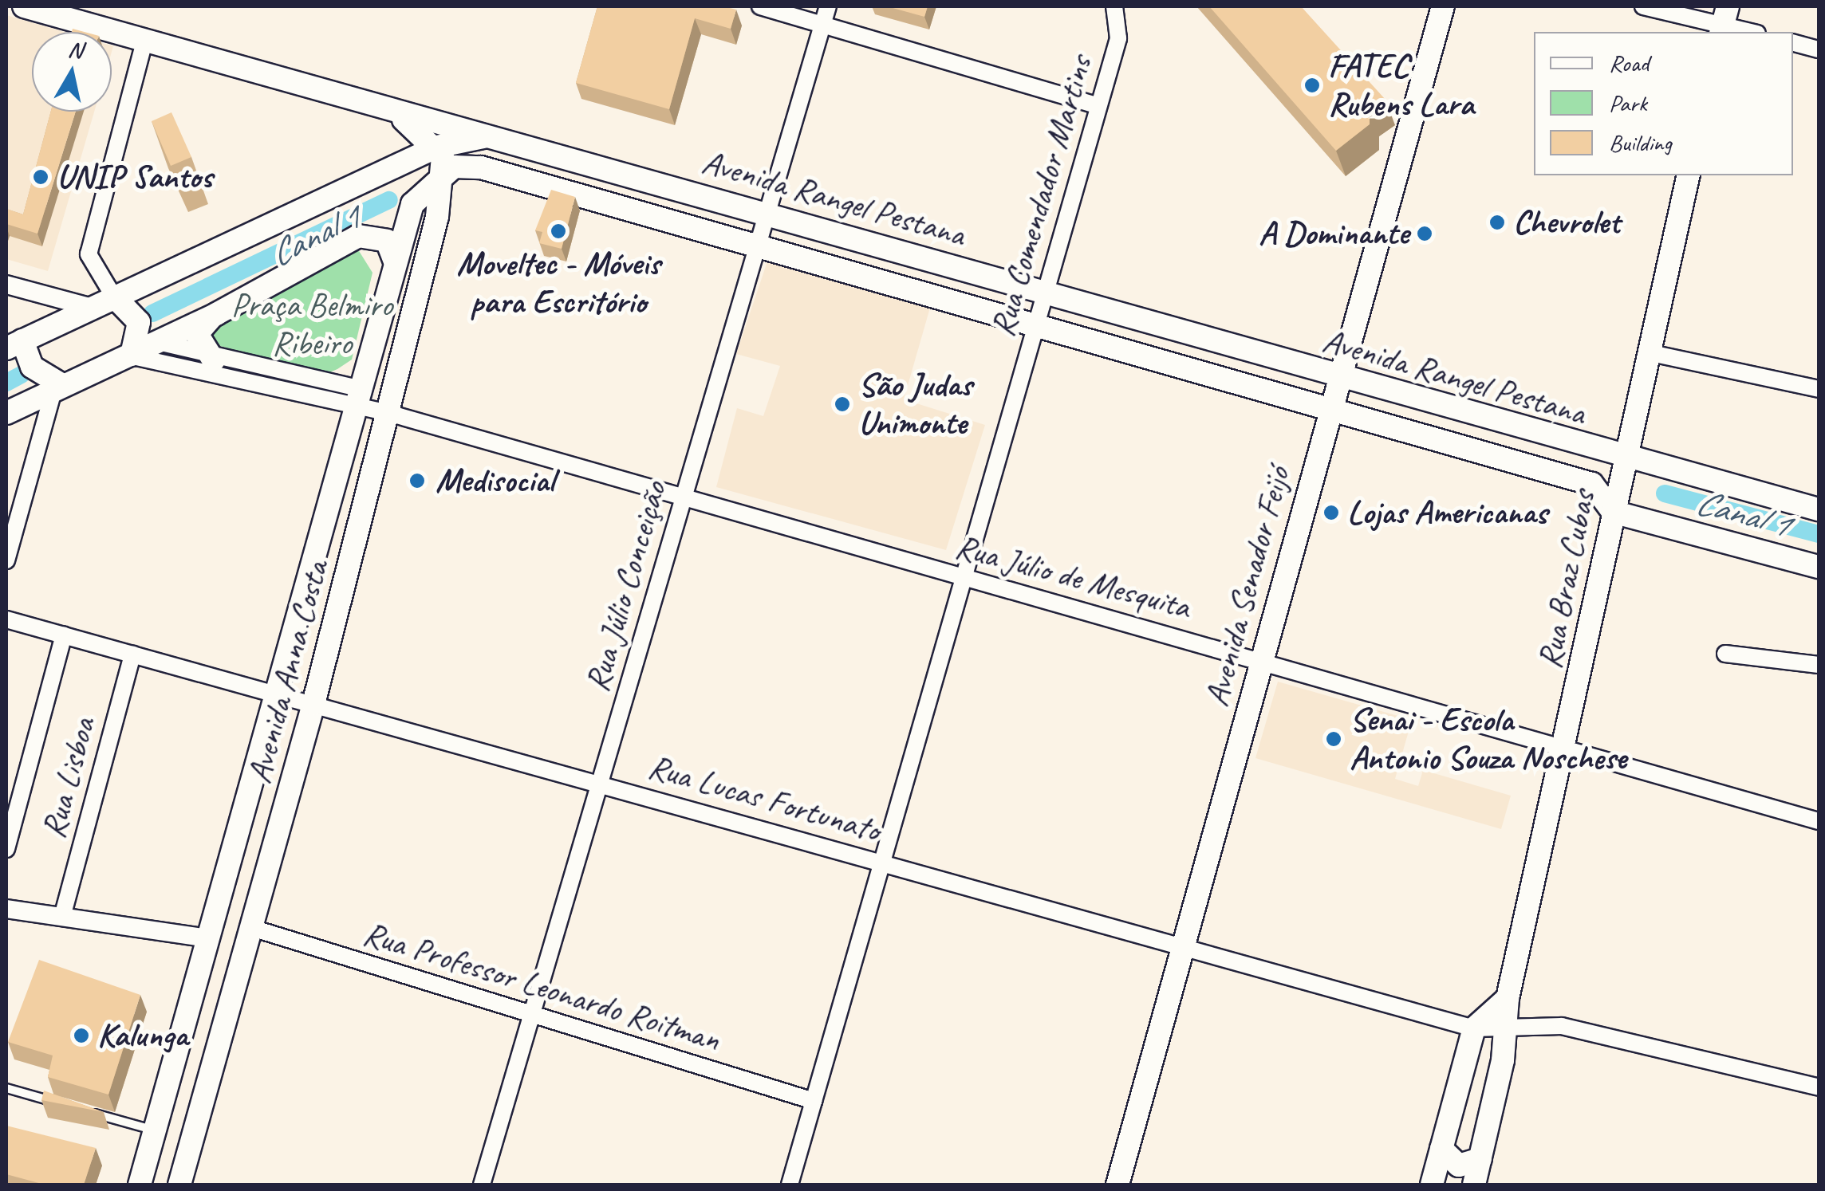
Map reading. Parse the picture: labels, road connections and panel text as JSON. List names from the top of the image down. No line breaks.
{"streets":{"main road":["Avenida Rangel Pestana","Rua Braz Cubas","Avenida Senador Feijó","Avenida Anna Costa"],"street":["Rua Comendador Martins","Rua Júlio de Mesquita","Rua Júlio Conceição","Rua Lisboa","Rua Lucas Fortunato","Rua Professor Leonardo Roitman"]},"crossings":[["Rua Comendador Martins","Avenida Rangel Pestana"],["Rua Comendador Martins","Rua Júlio de Mesquita"],["Rua Comendador Martins","Rua Lucas Fortunato"],["Rua Comendador Martins","Rua Professor Leonardo Roitman"],["Avenida Rangel Pestana","Rua Braz Cubas"],["Avenida Rangel Pestana","Rua Júlio Conceição"],["Avenida Rangel Pestana","Avenida Senador Feijó"],["Avenida Rangel Pestana","Avenida Anna Costa"],["Rua Júlio de Mesquita","Rua Braz Cubas"],["Rua Júlio de Mesquita","Rua Júlio Conceição"],["Rua Júlio de Mesquita","Avenida Senador Feijó"],["Rua Júlio de Mesquita","Avenida Anna Costa"],["Rua Braz Cubas","Rua Lucas Fortunato"],["Rua Júlio Conceição","Rua Lucas Fortunato"],["Rua Júlio Conceição","Rua Professor Leonardo Roitman"],["Avenida Senador Feijó","Rua Lucas Fortunato"],["Avenida Anna Costa","Rua Lucas Fortunato"],["Avenida Anna Costa","Rua Professor Leonardo Roitman"],["Rua Lisboa","Rua Lucas Fortunato"]],"water":["Canal 1"],"parks":["Praça Belmiro Ribeiro"],"places":["FATEC Rubens Lara","UNIP Santos","Chevrolet","Moveltec - Móveis para Escritório","A Dominante","São Judas Unimonte","Medisocial","Lojas Americanas","Senai - Escola Antonio Souza Noschese","Kalunga"],"legend":["Road","Park","Building"],"north":"top"}
